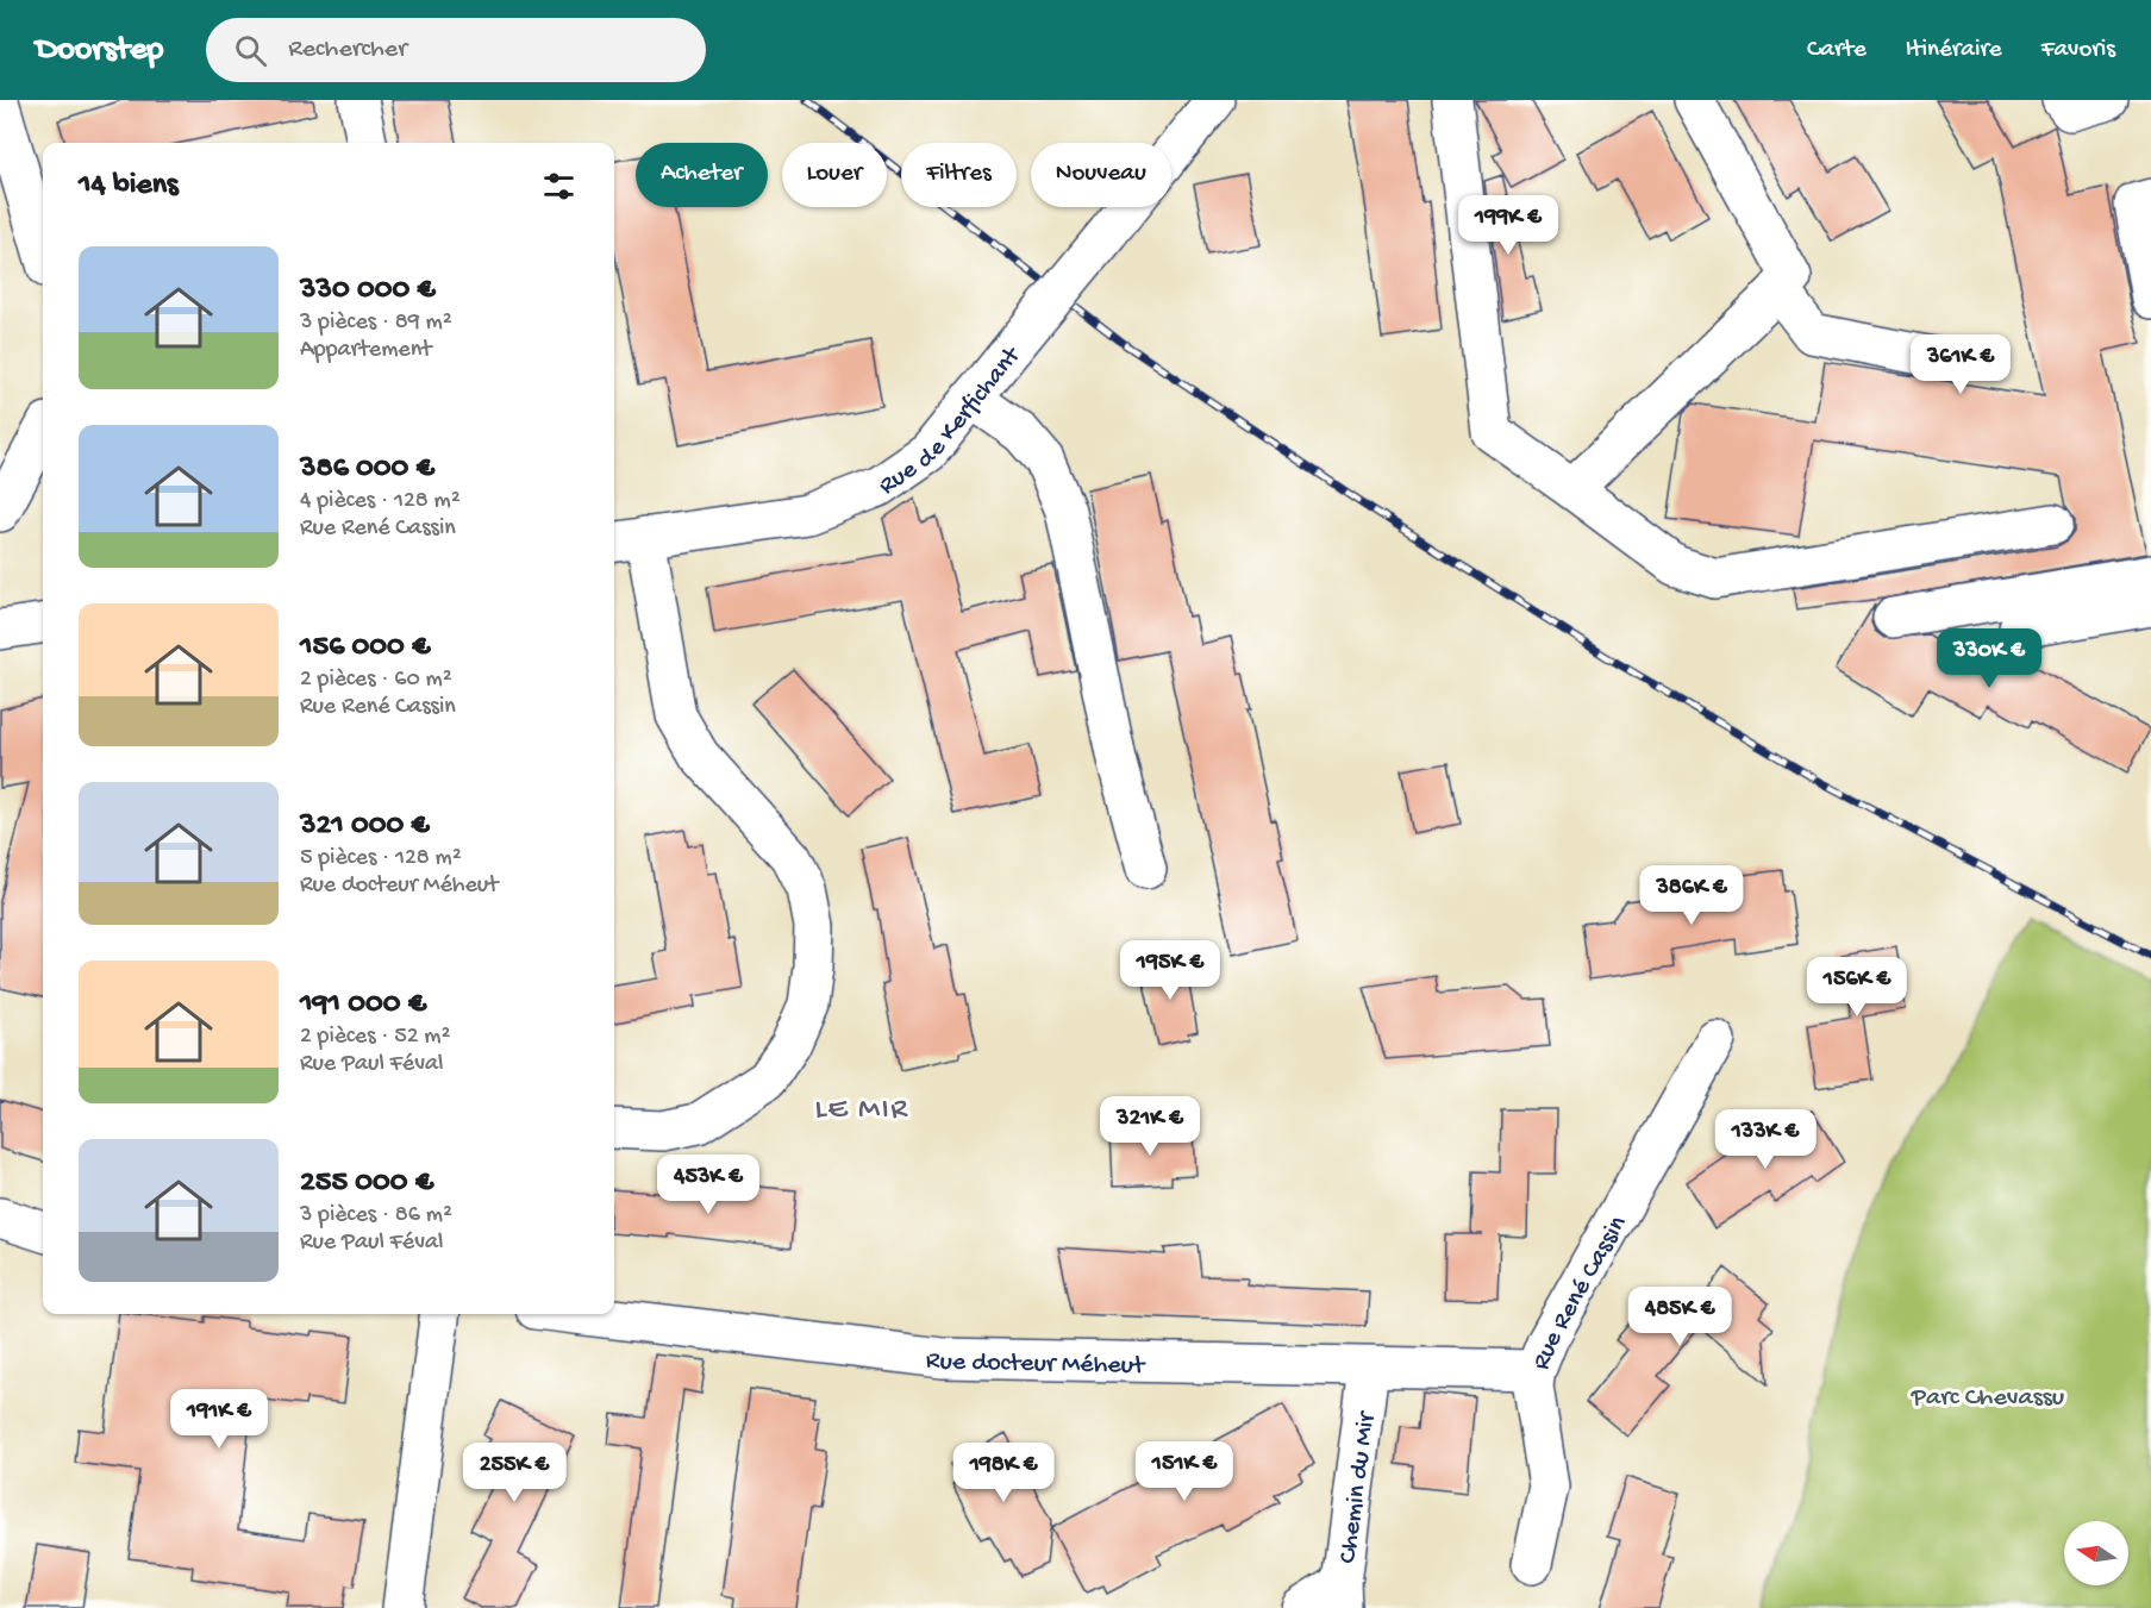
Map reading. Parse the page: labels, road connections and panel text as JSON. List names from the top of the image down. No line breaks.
{"streets":{"street":["Rue de Kerfichant","Rue René Cassin","Rue docteur Méheut","Chemin du Mir"]},"crossings":[["Rue René Cassin","Rue docteur Méheut"],["Rue docteur Méheut","Chemin du Mir"]],"districts":["LE MIR"],"parks":["Parc Chevassu"],"north":"left","page":{"header":"Doorstep","search":"Rechercher","nav":["Carte","Itinéraire","Favoris"],"chip":["Acheter","Louer","Filtres","Nouveau"],"heading":"14 biens","price":["199K €","361K €","330K €","386K €","195K €","156K €","321K €","133K €","453K €","485K €","191K €","151K €","255K €","198K €"],"list":[{"name":"330 000 €","note":"3 pièces · 89 m² · Appartement"},{"name":"386 000 €","note":"4 pièces · 128 m² · Rue René Cassin"},{"name":"156 000 €","note":"2 pièces · 60 m² · Rue René Cassin"},{"name":"321 000 €","note":"5 pièces · 128 m² · Rue docteur Méheut"},{"name":"191 000 €","note":"2 pièces · 52 m² · Rue Paul Féval"},{"name":"255 000 €","note":"3 pièces · 86 m² · Rue Paul Féval"}]}}
